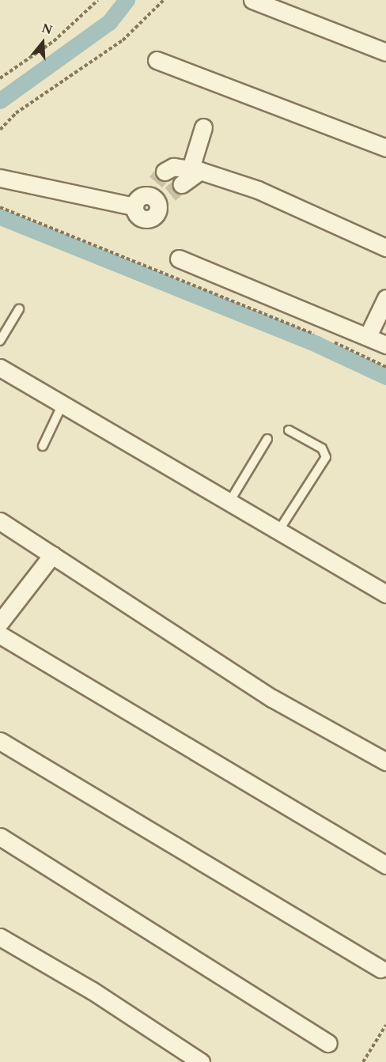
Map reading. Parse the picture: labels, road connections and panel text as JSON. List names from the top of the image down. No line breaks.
{"north":"top"}
